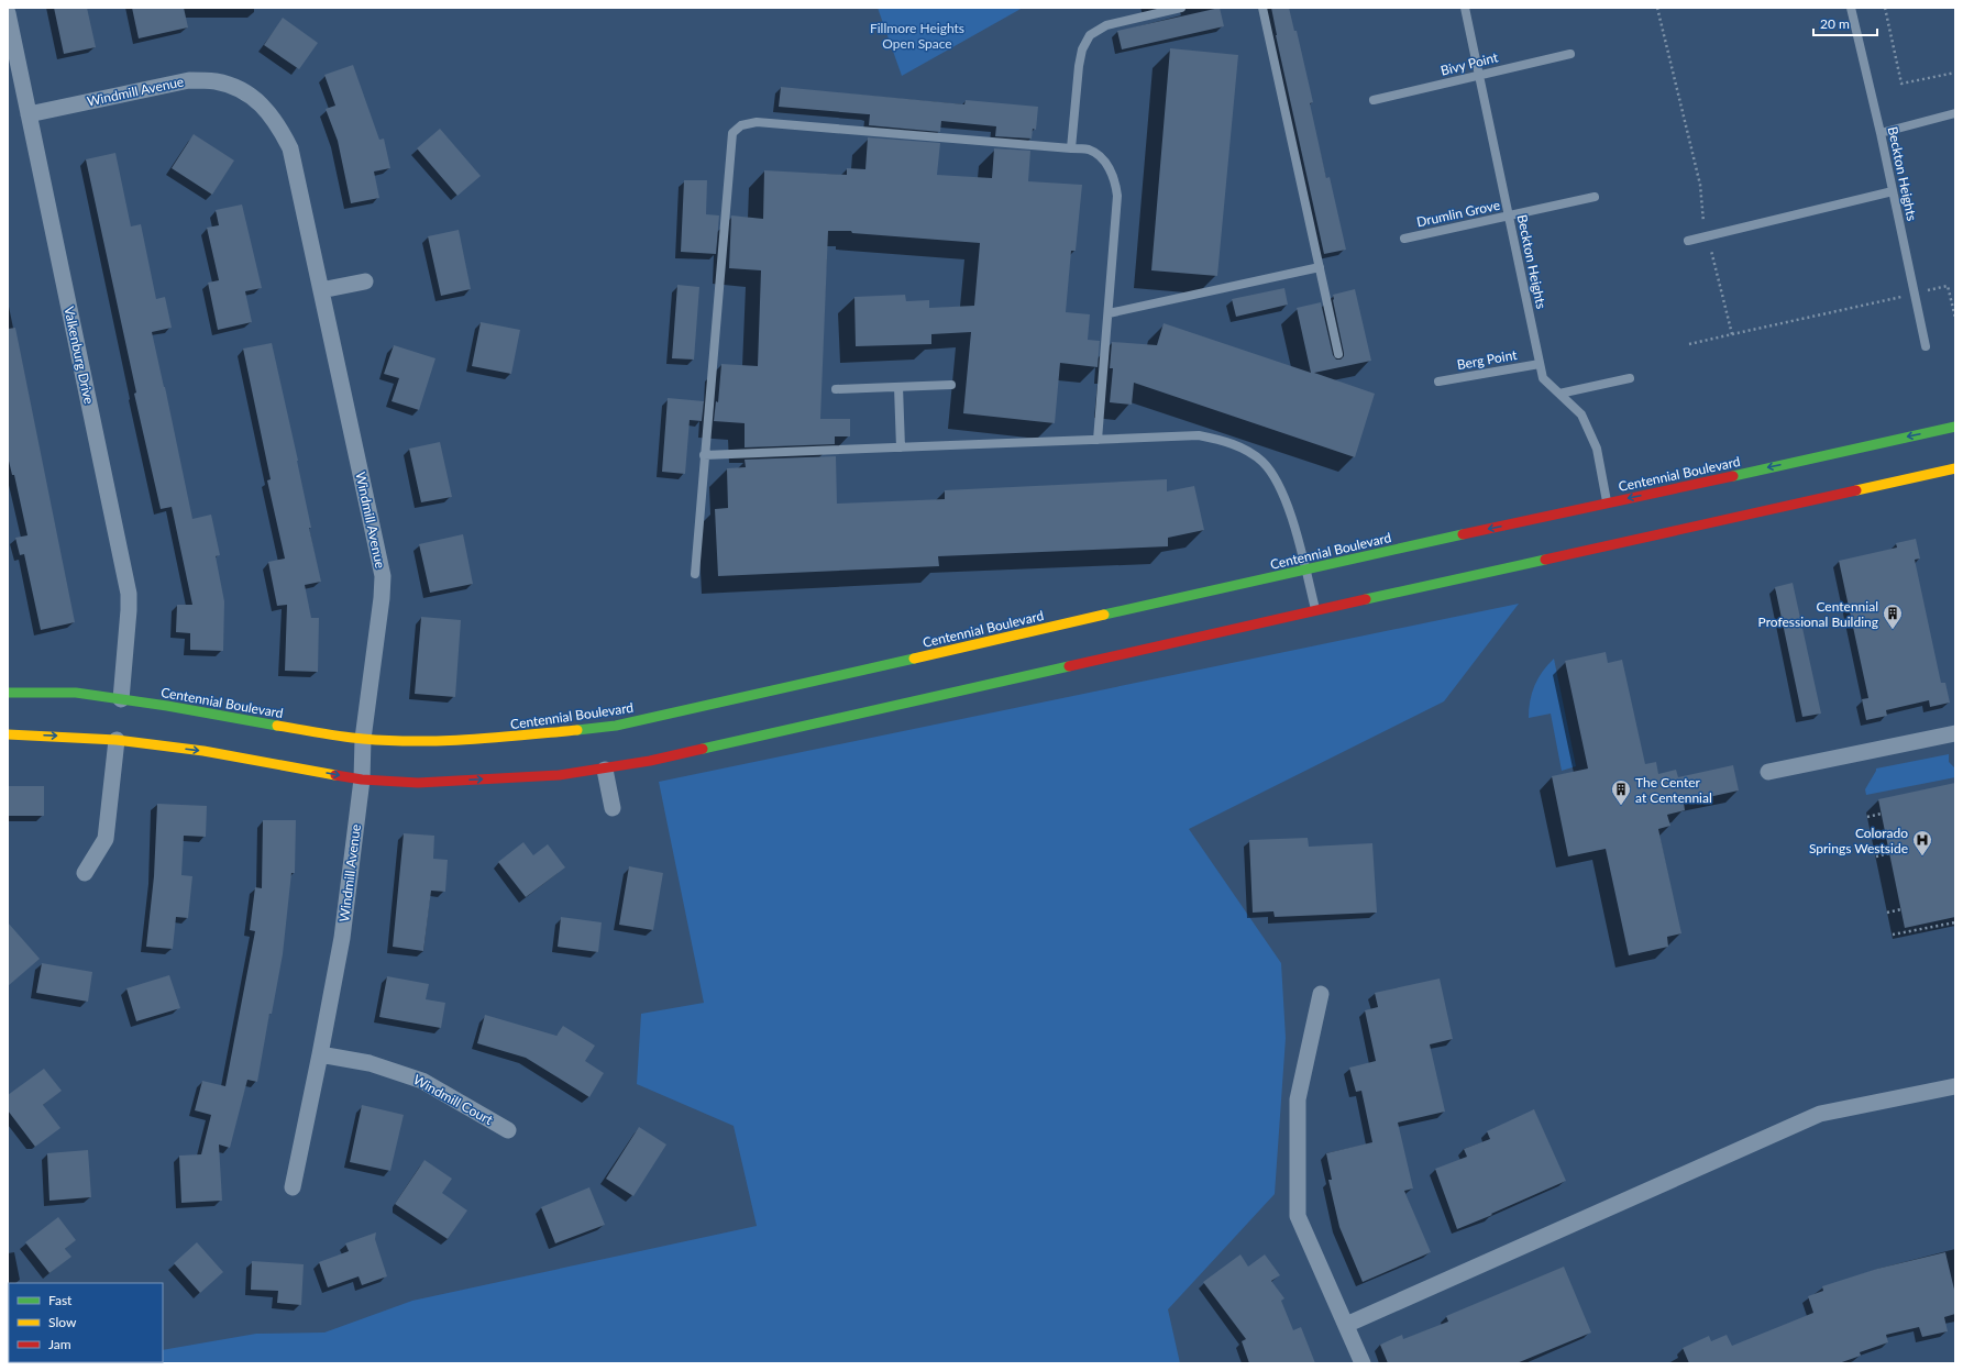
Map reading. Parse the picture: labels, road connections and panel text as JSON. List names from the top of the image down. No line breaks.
{"streets":{"main road":["Centennial Boulevard"],"street":["Windmill Avenue","Valkenburg Drive","Windmill Court"],"lane":["Bivy Point","Beckton Heights","Drumlin Grove","Berg Point"]},"crossings":[["Bivy Point","Beckton Heights"],["Windmill Avenue","Valkenburg Drive"],["Windmill Avenue","Centennial Boulevard"],["Windmill Avenue","Windmill Court"],["Beckton Heights","Drumlin Grove"],["Beckton Heights","Berg Point"],["Beckton Heights","Centennial Boulevard"],["Valkenburg Drive","Centennial Boulevard"]],"parks":["Fillmore Heights Open Space"],"places":{"building":["Centennial Professional Building","The Center at Centennial"],"hospital":["Colorado Springs Westside"]},"legend":["Fast","Slow","Jam"],"scale_bar":"20 m"}
